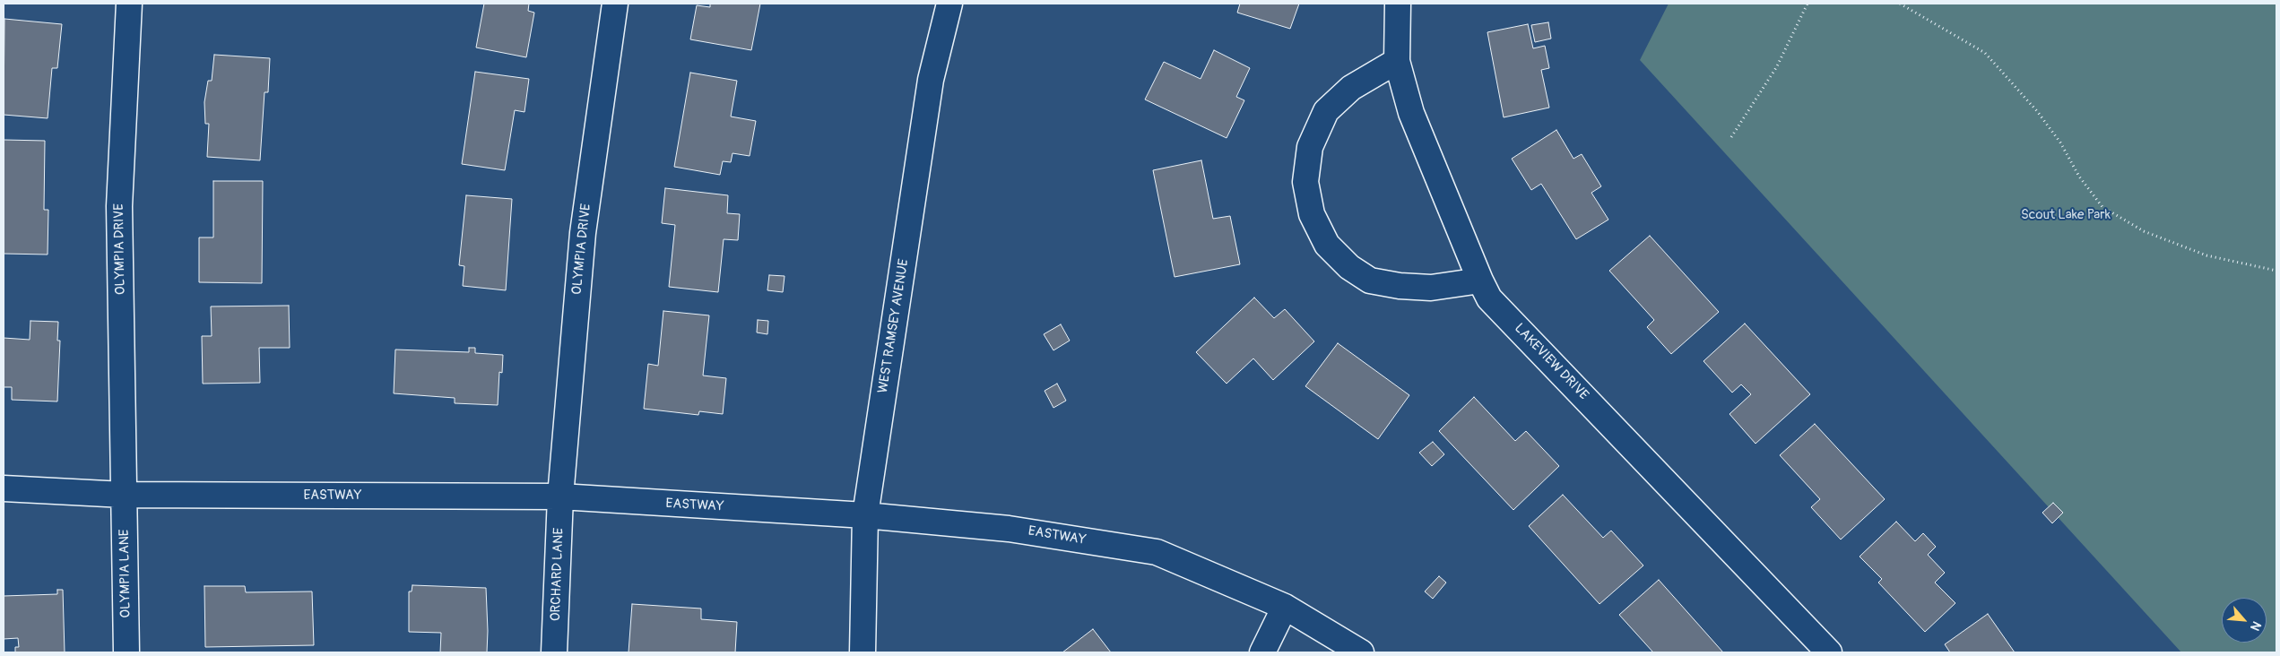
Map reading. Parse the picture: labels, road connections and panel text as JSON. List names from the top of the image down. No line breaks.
{"streets":{"street":["OLYMPIA DRIVE","WEST RAMSEY AVENUE","LAKEVIEW DRIVE","EASTWAY","OLYMPIA LANE","ORCHARD LANE"]},"crossings":[["OLYMPIA DRIVE","EASTWAY"],["OLYMPIA DRIVE","OLYMPIA LANE"],["OLYMPIA DRIVE","ORCHARD LANE"],["WEST RAMSEY AVENUE","EASTWAY"],["EASTWAY","OLYMPIA LANE"],["EASTWAY","ORCHARD LANE"]],"parks":["Scout Lake Park"],"north":"bottom right"}
